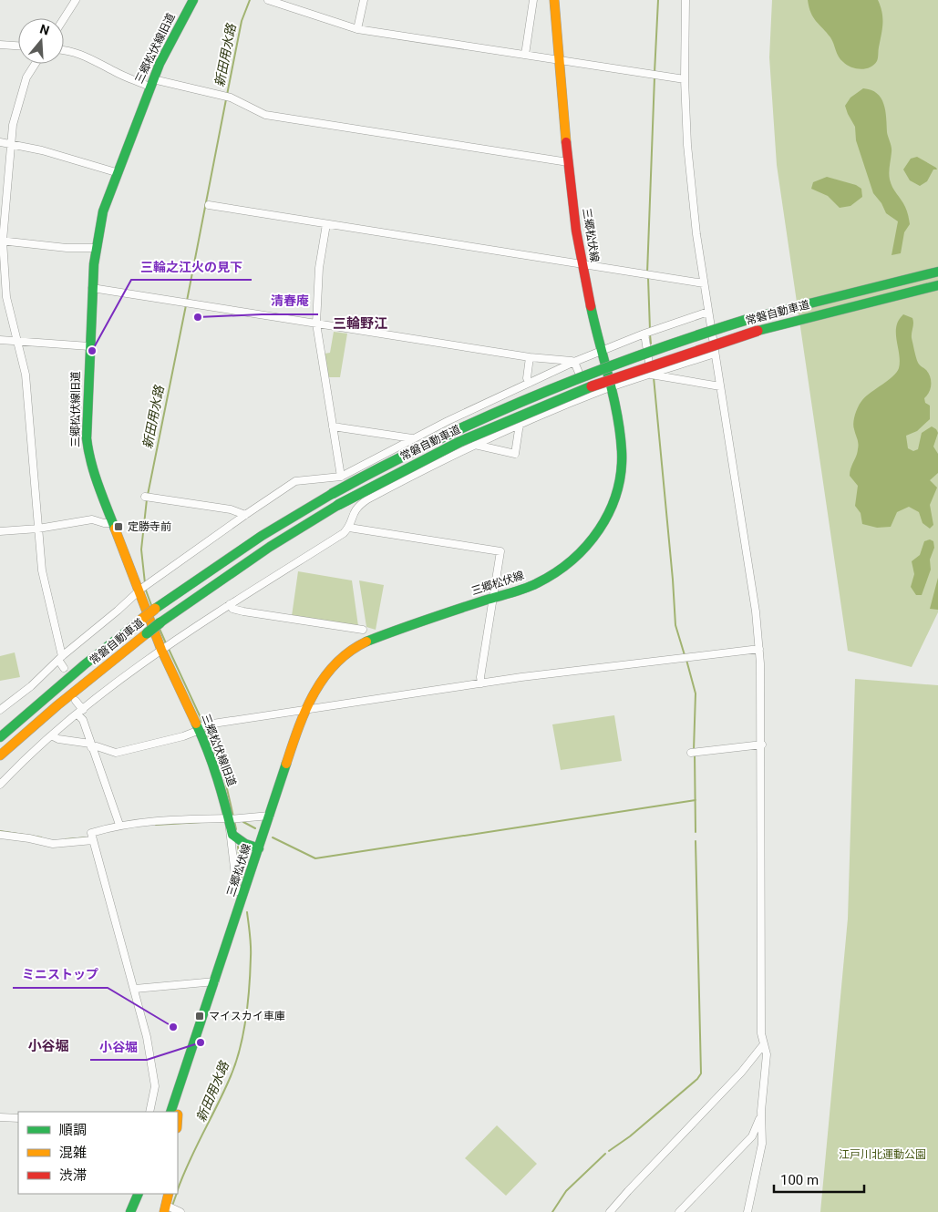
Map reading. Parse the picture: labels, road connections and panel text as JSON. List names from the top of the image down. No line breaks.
{"streets":{"main road":["三郷松伏線旧道","三郷松伏線","常磐自動車道"]},"districts":["三輪野江","小谷堀"],"water":["新田用水路"],"parks":["江戸川北運動公園"],"places":{"other":["清春庵","三輪之江火の見下","ミニストップ","小谷堀"],"transit":["定勝寺前","マイスカイ車庫"]},"legend":["順調","混雑","渋滞"],"scale_bar":"100 m","north":"top"}
